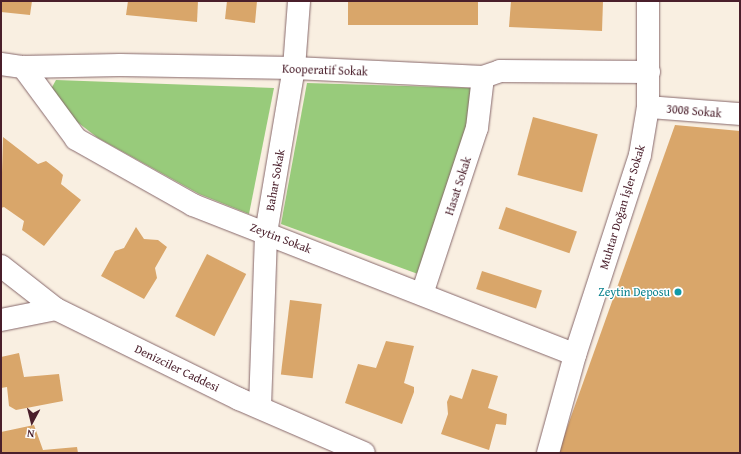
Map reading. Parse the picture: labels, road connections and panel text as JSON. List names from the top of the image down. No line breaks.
{"streets":{"street":["Kooperatif Sokak","3008 Sokak","Bahar Sokak","Hasat Sokak","Muhtar Doğan İşler Sokak","Zeytin Sokak","Denizciler Caddesi"]},"crossings":[["Kooperatif Sokak","Bahar Sokak"],["Kooperatif Sokak","Hasat Sokak"],["Kooperatif Sokak","Muhtar Doğan İşler Sokak"],["Kooperatif Sokak","Zeytin Sokak"],["3008 Sokak","Muhtar Doğan İşler Sokak"],["Bahar Sokak","Zeytin Sokak"],["Bahar Sokak","Denizciler Caddesi"],["Hasat Sokak","Zeytin Sokak"],["Muhtar Doğan İşler Sokak","Zeytin Sokak"]],"places":["Zeytin Deposu"],"north":"bottom"}
